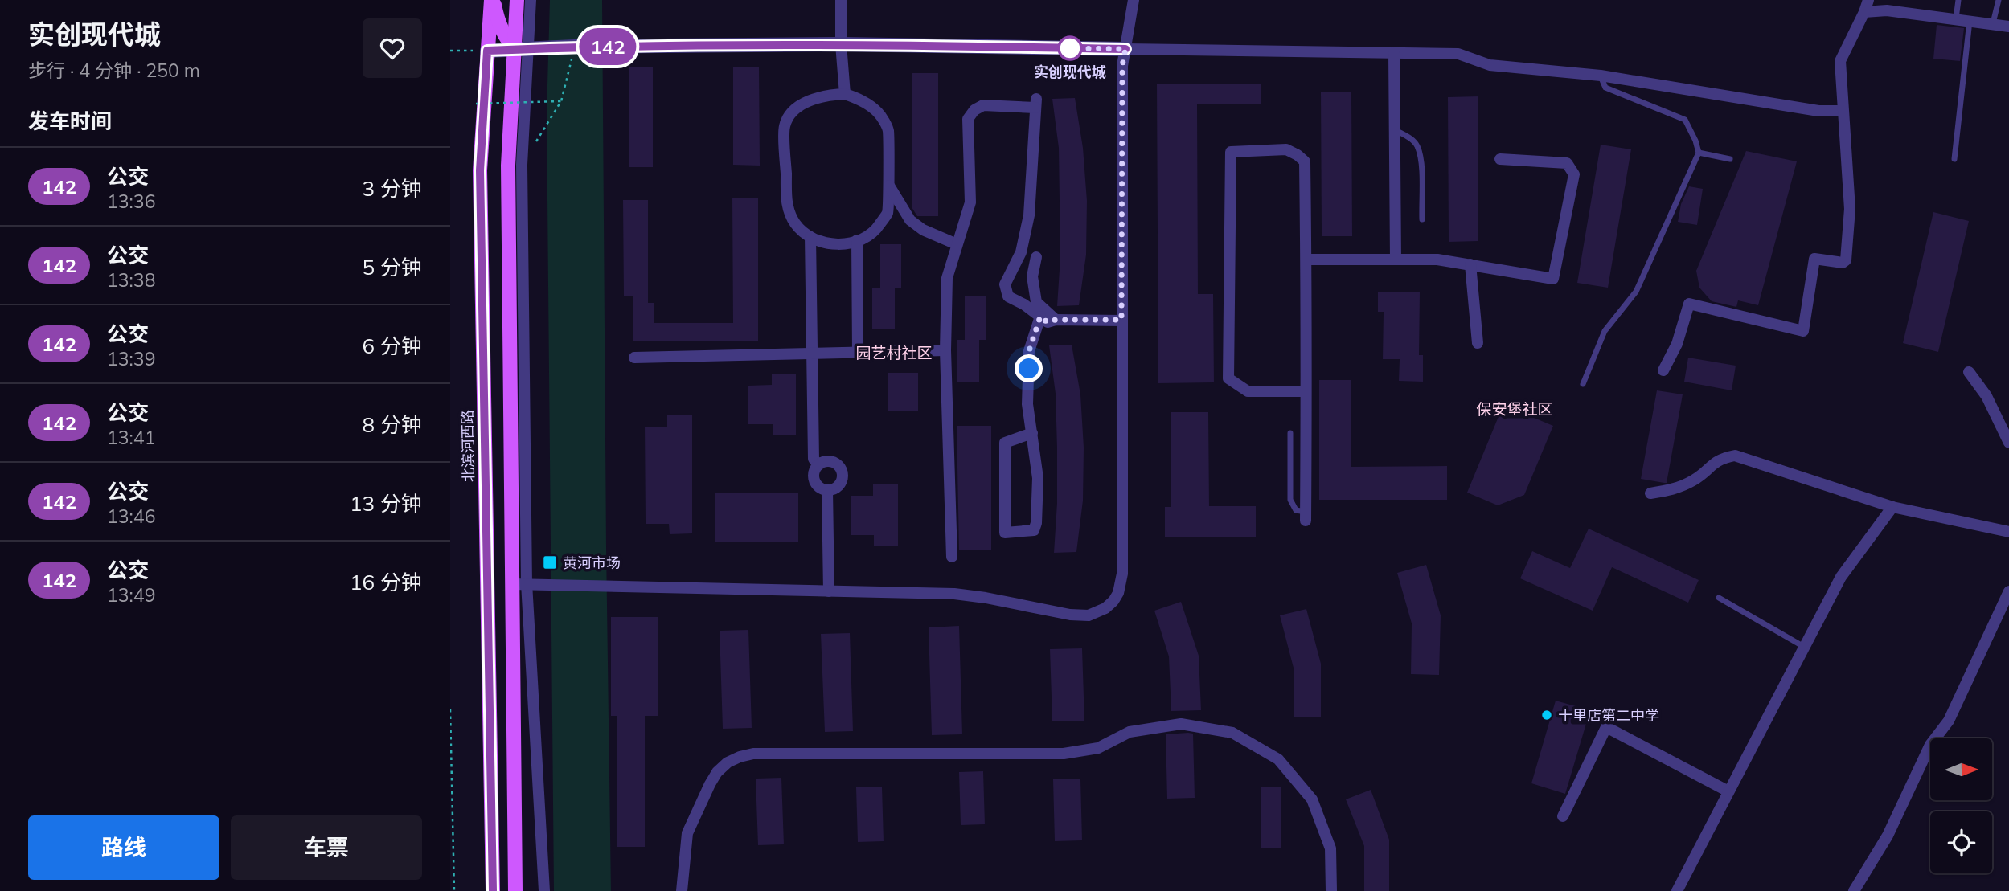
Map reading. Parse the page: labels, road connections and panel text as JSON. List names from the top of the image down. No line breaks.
{"streets":{"main road":["北滨河西路"]},"districts":["园艺村社区","保安堡社区"],"places":{"other":["实创现代城","十里店第二中学"],"transit":["黄河市场"]},"lines":["bus line 142"],"north":"right","page":{"heading":[["实创现代城","步行 · 4 分钟 · 250 m"],"发车时间"],"on_map":"142","list":[{"mark":"142","name":"公交","note":"13:36","value":"3 分钟"},{"mark":"142","name":"公交","note":"13:38","value":"5 分钟"},{"mark":"142","name":"公交","note":"13:39","value":"6 分钟"},{"mark":"142","name":"公交","note":"13:41","value":"8 分钟"},{"mark":"142","name":"公交","note":"13:46","value":"13 分钟"},{"mark":"142","name":"公交","note":"13:49","value":"16 分钟"}],"buttons":["路线","车票"]}}
